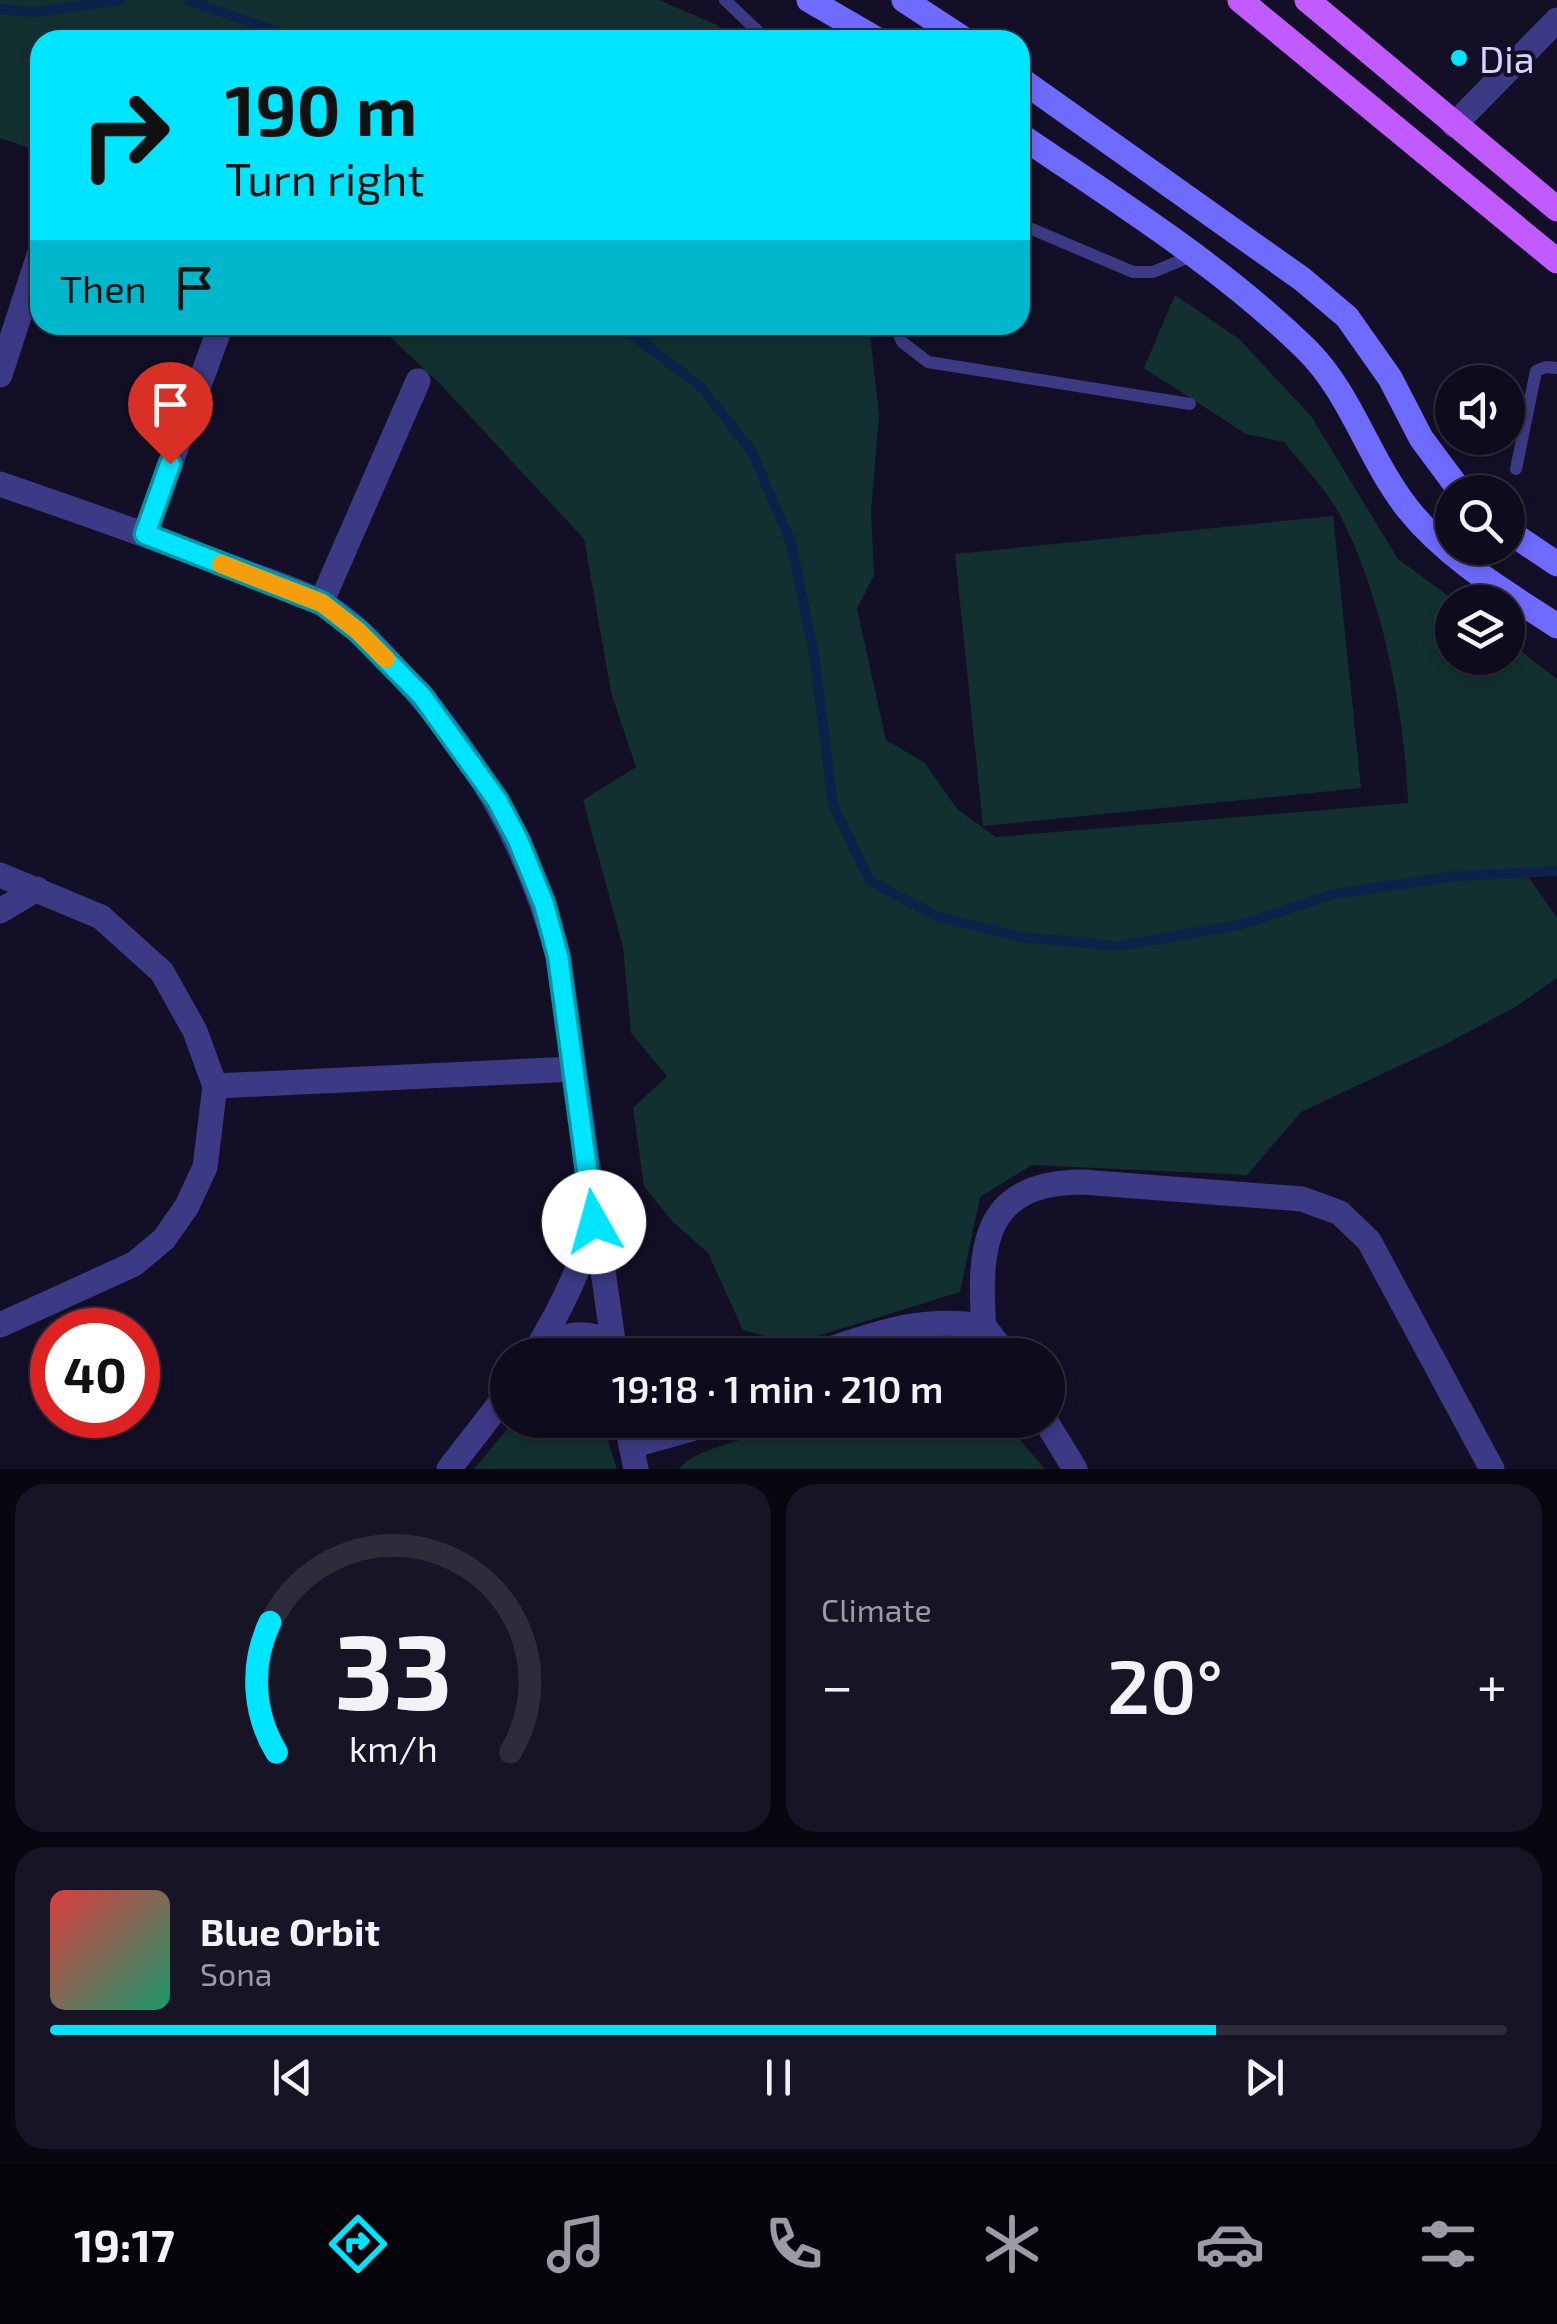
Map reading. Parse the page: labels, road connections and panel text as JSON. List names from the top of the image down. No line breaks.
{"places":["Dia"],"page":{"turn":["190 m","Turn right"],"then":"Then","limit":"40","trip":"19:18 · 1 min · 210 m","tile":"Climate","heat":["−","20°","+"],"song":["Blue Orbit","Sona"],"tabs":"19:17","gauge":["33","km/h"]}}
